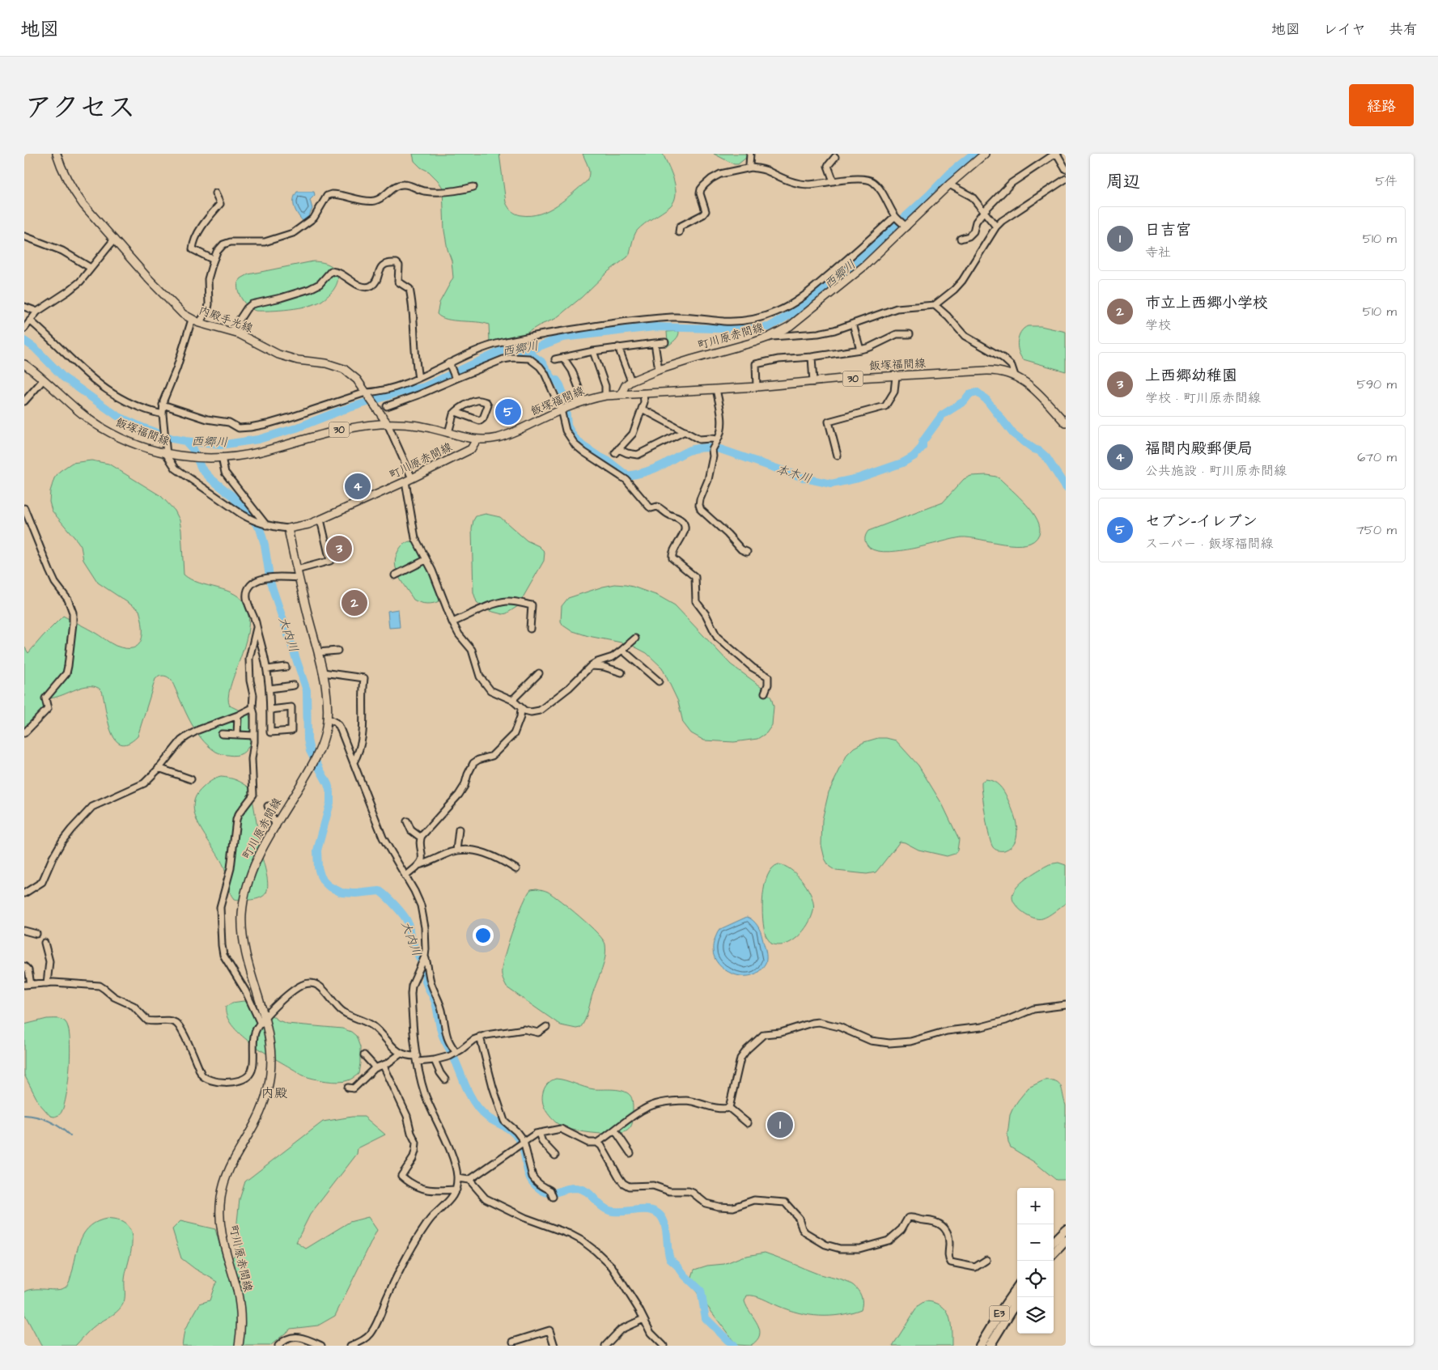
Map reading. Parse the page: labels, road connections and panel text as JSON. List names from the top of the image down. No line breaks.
{"streets":{"highway":["E3"],"main road":["内殿手光線","町川原赤間線","飯塚福間線","30"]},"crossings":[["内殿手光線","飯塚福間線"],["町川原赤間線","飯塚福間線"]],"districts":["内殿"],"water":["西郷川","本木川","大内川"],"page":{"header":"地図","nav":["地図","レイヤ","共有"],"title":"アクセス","buttons":"経路","heading":["周辺","5件"],"list":[{"mark":"1","name":"日吉宮","note":"寺社","value":"510 m"},{"mark":"2","name":"市立上西郷小学校","note":"学校","value":"510 m"},{"mark":"3","name":"上西郷幼稚園","note":"学校 · 町川原赤間線","value":"590 m"},{"mark":"4","name":"福間内殿郵便局","note":"公共施設 · 町川原赤間線","value":"670 m"},{"mark":"5","name":"セブン-イレブン","note":"スーパー · 飯塚福間線","value":"750 m"}],"pins":["5","4","3","2","1"],"map_buttons":["+","−"]}}
